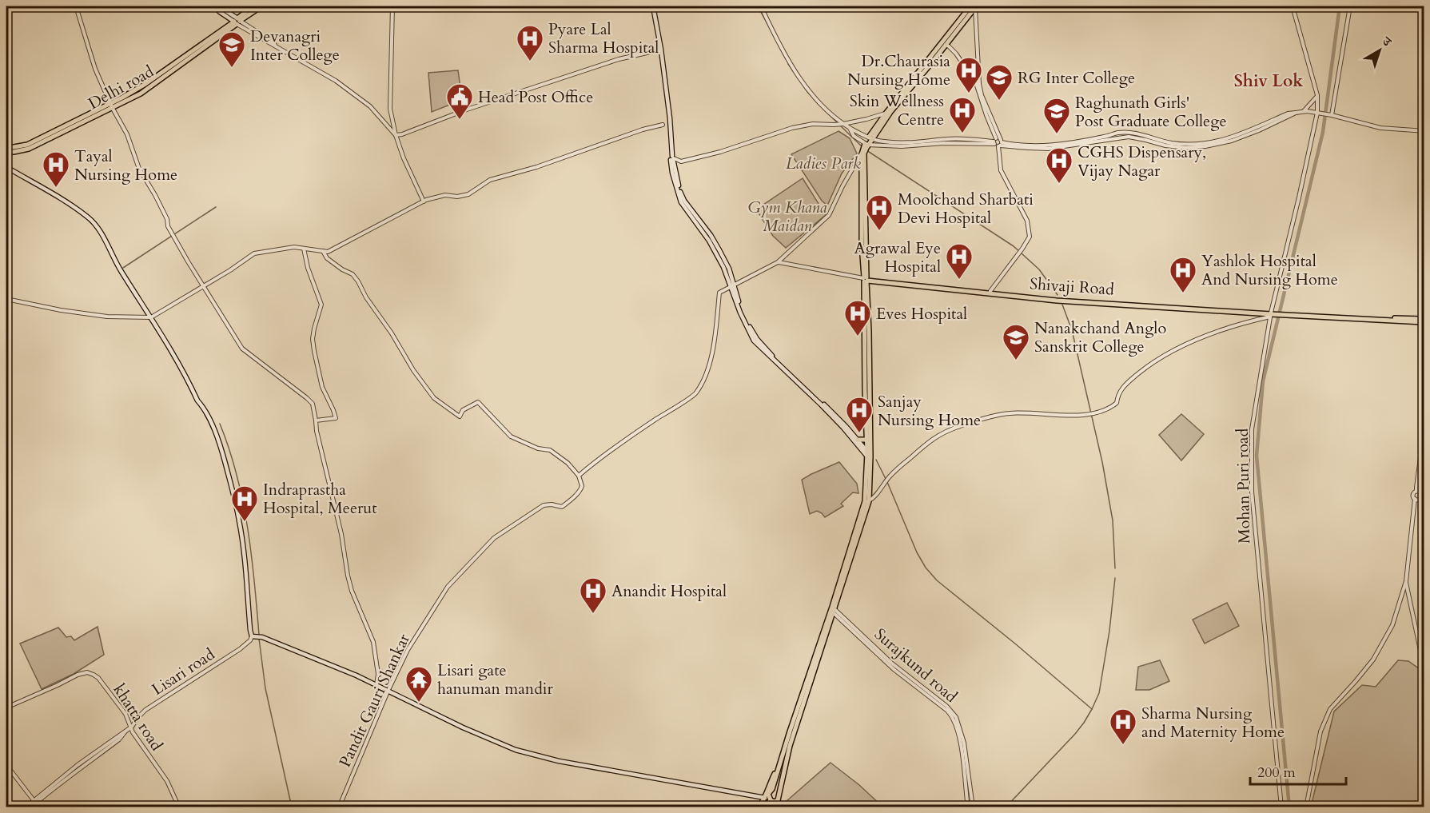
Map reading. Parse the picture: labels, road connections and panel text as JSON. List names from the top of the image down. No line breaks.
{"streets":{"main road":["Delhi road","Shivaji Road"],"street":["Mohan Puri road","Surajkund road","Lisari road","Pandit Gauri Shankar","khatta road"]},"crossings":[["Shivaji Road","Mohan Puri road"],["Lisari road","khatta road"]],"districts":["Shiv Lok"],"parks":["Ladies Park","Gym Khana Maidan"],"places":{"hospital":["Pyare Lal Sharma Hospital","Dr.Chaurasia Nursing Home","Skin Wellness Centre","CGHS Dispensary, Vijay Nagar","Tayal Nursing Home","Moolchand Sharbati Devi Hospital","Agrawal Eye Hospital","Yashlok Hospital And Nursing Home","Eves Hospital","Sanjay Nursing Home","Indraprastha Hospital, Meerut","Anandit Hospital","Sharma Nursing and Maternity Home"],"school or university":["Devanagri Inter College","RG Inter College","Raghunath Girls' Post Graduate College","Nanakchand Anglo Sanskrit College"],"public building":["Head Post Office"],"temple":["Lisari gate hanuman mandir"]},"scale_bar":"200 m","north":"top right"}
